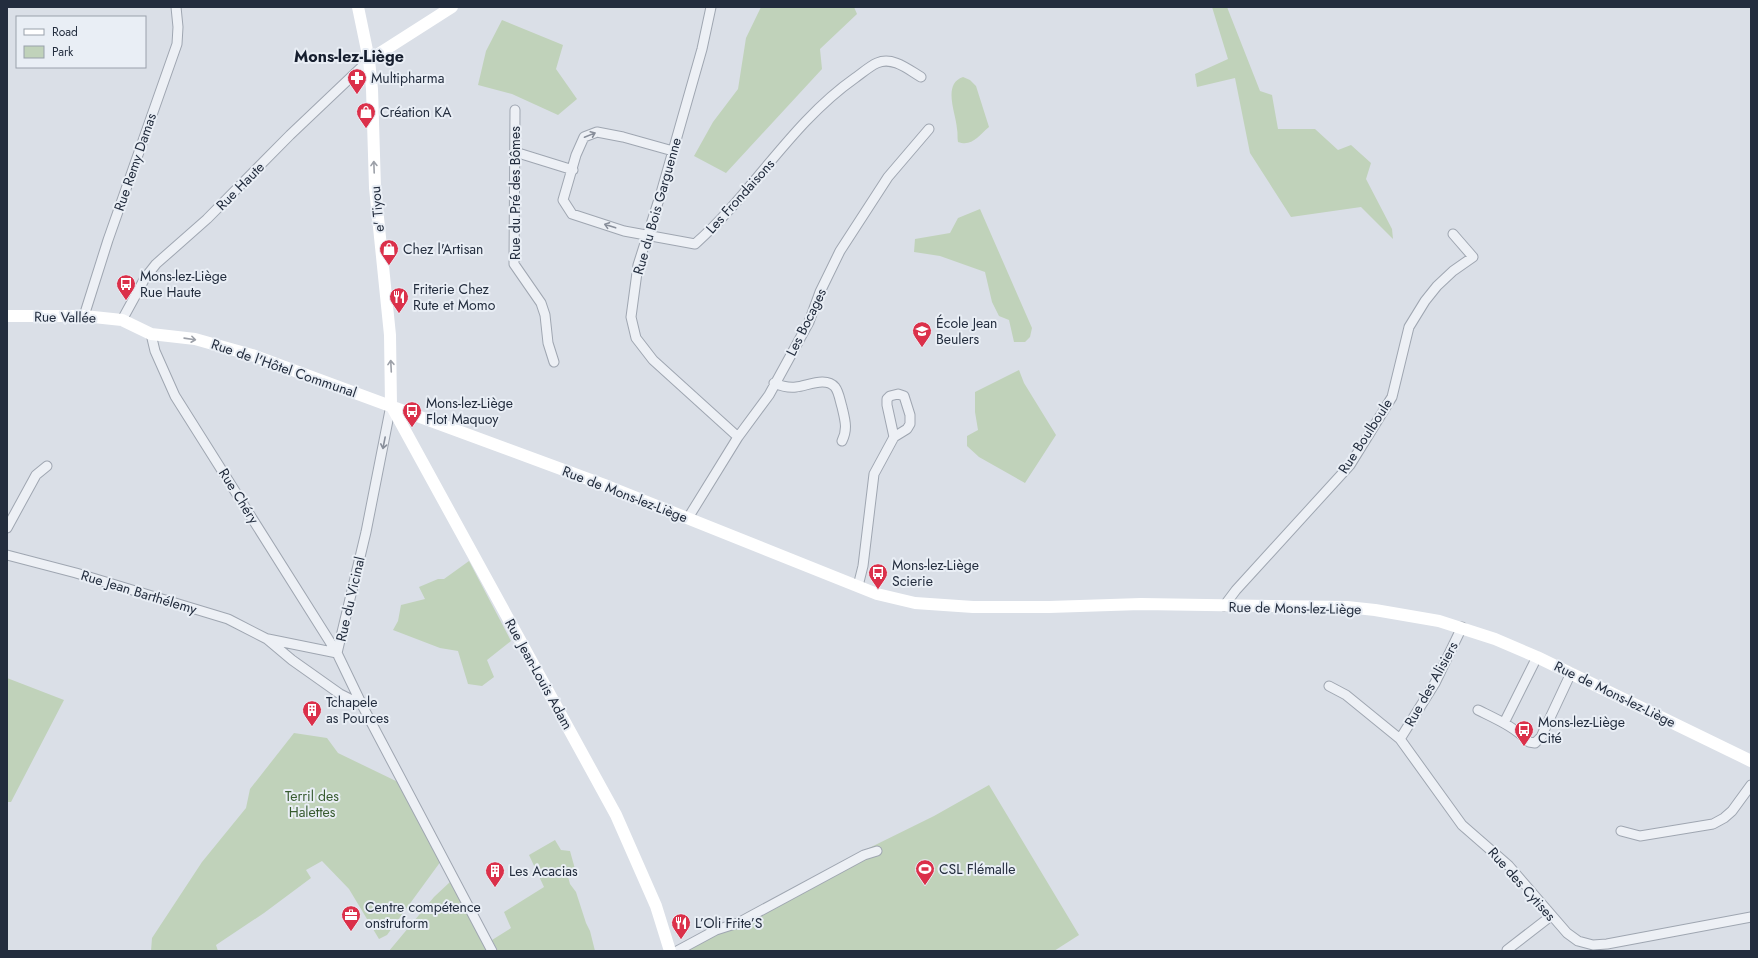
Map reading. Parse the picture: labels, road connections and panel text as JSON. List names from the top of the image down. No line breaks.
{"streets":{"street":["Rue Remy Damas","Rue Haute","Rue du Pré des Bômes","Les Frondaisons","Rue du Bois Garguenne","e' Tiyou","Rue Vallée","Les Bocages","Rue de l'Hôtel Communal","Rue Boulboule","Rue de Mons-lez-Liège","Rue Chéry","Rue Jean Barthélemy","Rue du Vicinal","Rue Jean-Louis Adam","Rue des Alisiers","Rue des Cytises"]},"crossings":[["Rue Remy Damas","Rue Vallée"],["Rue Haute","e' Tiyou"],["Rue Haute","Rue Vallée"],["Les Frondaisons","Rue du Bois Garguenne"],["Rue du Bois Garguenne","Les Bocages"],["e' Tiyou","Rue de l'Hôtel Communal"],["e' Tiyou","Rue de Mons-lez-Liège"],["e' Tiyou","Rue du Vicinal"],["e' Tiyou","Rue Jean-Louis Adam"],["Rue Vallée","Rue de l'Hôtel Communal"],["Rue Vallée","Rue Chéry"],["Les Bocages","Rue de Mons-lez-Liège"],["Rue de l'Hôtel Communal","Rue de Mons-lez-Liège"],["Rue de l'Hôtel Communal","Rue Chéry"],["Rue de l'Hôtel Communal","Rue du Vicinal"],["Rue de l'Hôtel Communal","Rue Jean-Louis Adam"],["Rue Boulboule","Rue de Mons-lez-Liège"],["Rue de Mons-lez-Liège","Rue du Vicinal"],["Rue de Mons-lez-Liège","Rue Jean-Louis Adam"],["Rue de Mons-lez-Liège","Rue des Alisiers"],["Rue Chéry","Rue Jean Barthélemy"],["Rue Chéry","Rue du Vicinal"],["Rue Jean Barthélemy","Rue du Vicinal"],["Rue du Vicinal","Rue Jean-Louis Adam"],["Rue des Alisiers","Rue des Cytises"]],"one_way":["e' Tiyou","Rue de l'Hôtel Communal","Rue du Vicinal"],"districts":["Mons-lez-Liège"],"parks":["Terril des Halettes"],"places":{"pharmacy":["Multipharma"],"shop":["Création KA","Chez l'Artisan"],"bus stop":["Mons-lez-Liège Rue Haute","Mons-lez-Liège Flot Maquoy","Mons-lez-Liège Scierie","Mons-lez-Liège Cité"],"restaurant":["Friterie Chez Rute et Momo","L’Oli Frite’S"],"school or university":["École Jean Beulers"],"building":["Tchapele as Pources","Les Acacias"],"sports":["CSL Flémalle"],"office":["Centre compétence onstruform"]},"legend":["Road","Park"]}
